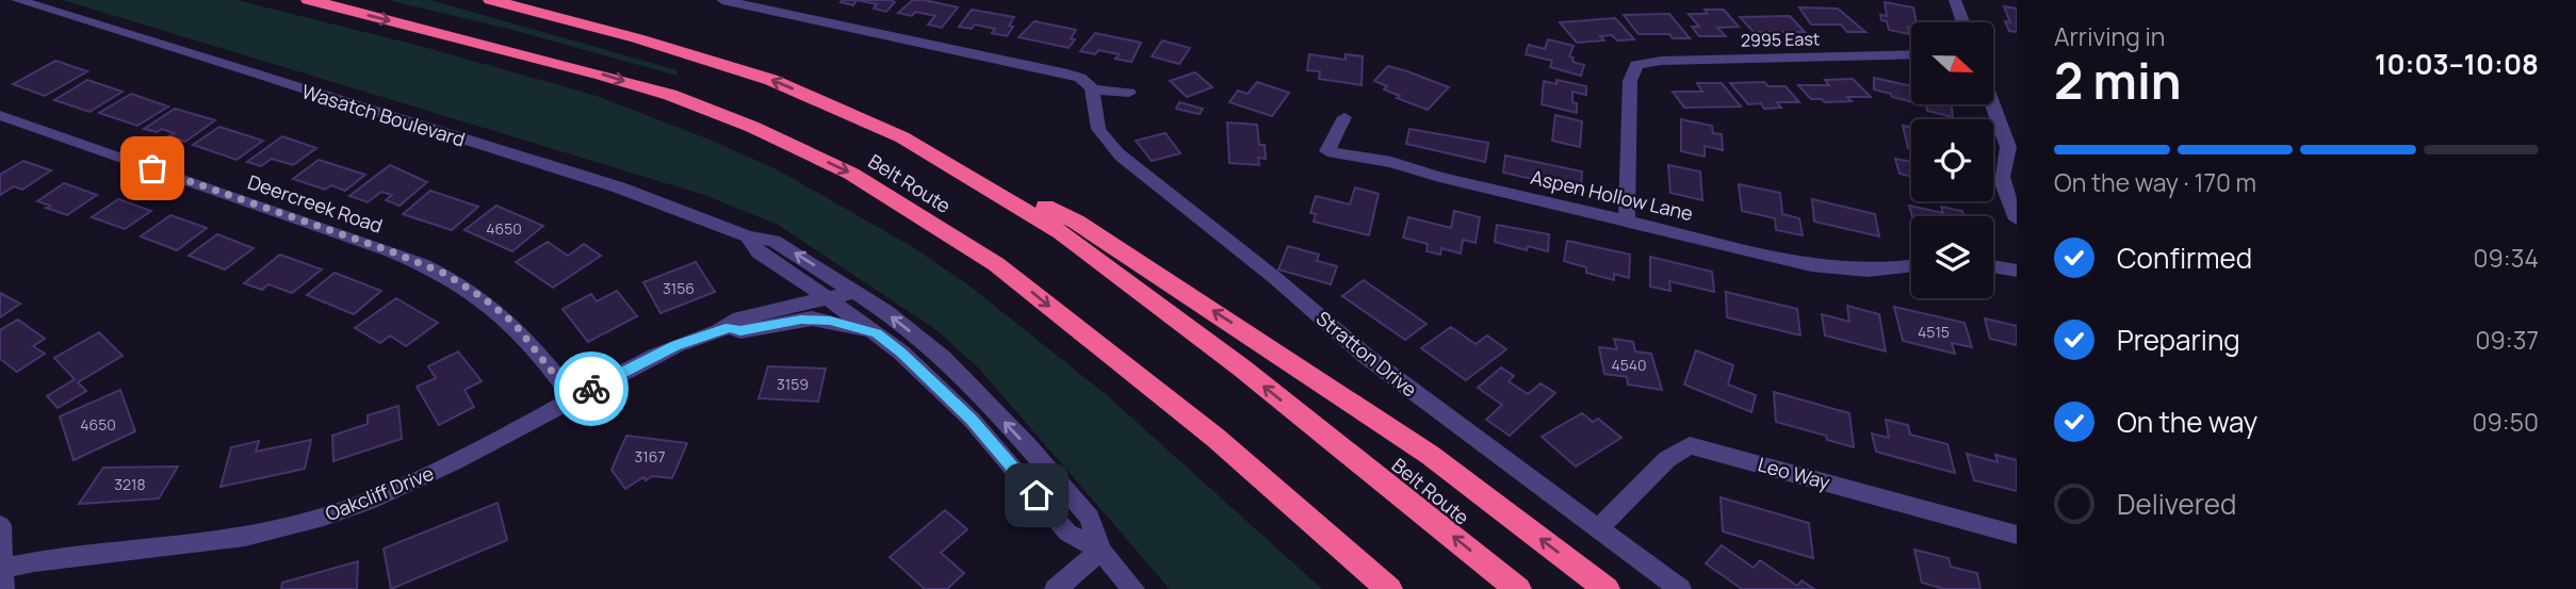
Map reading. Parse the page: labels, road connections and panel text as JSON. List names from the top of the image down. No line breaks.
{"streets":{"highway":["Belt Route"],"street":["2995 East","Wasatch Boulevard","Aspen Hollow Lane","Deercreek Road","Stratton Drive","Leo Way","Oakcliff Drive"]},"crossings":[["2995 East","Aspen Hollow Lane"],["Wasatch Boulevard","Oakcliff Drive"],["Deercreek Road","Oakcliff Drive"],["Stratton Drive","Leo Way"]],"house_numbers":["4650","3156","4515","4540","3159","4650","3167","3218"],"north":"right","page":{"heading":["2 min","Arriving in","10:03–10:08"],"bar":"On the way · 170 m","list":[["Confirmed","09:34"],["Preparing","09:37"],["On the way","09:50"],"Delivered"]}}
